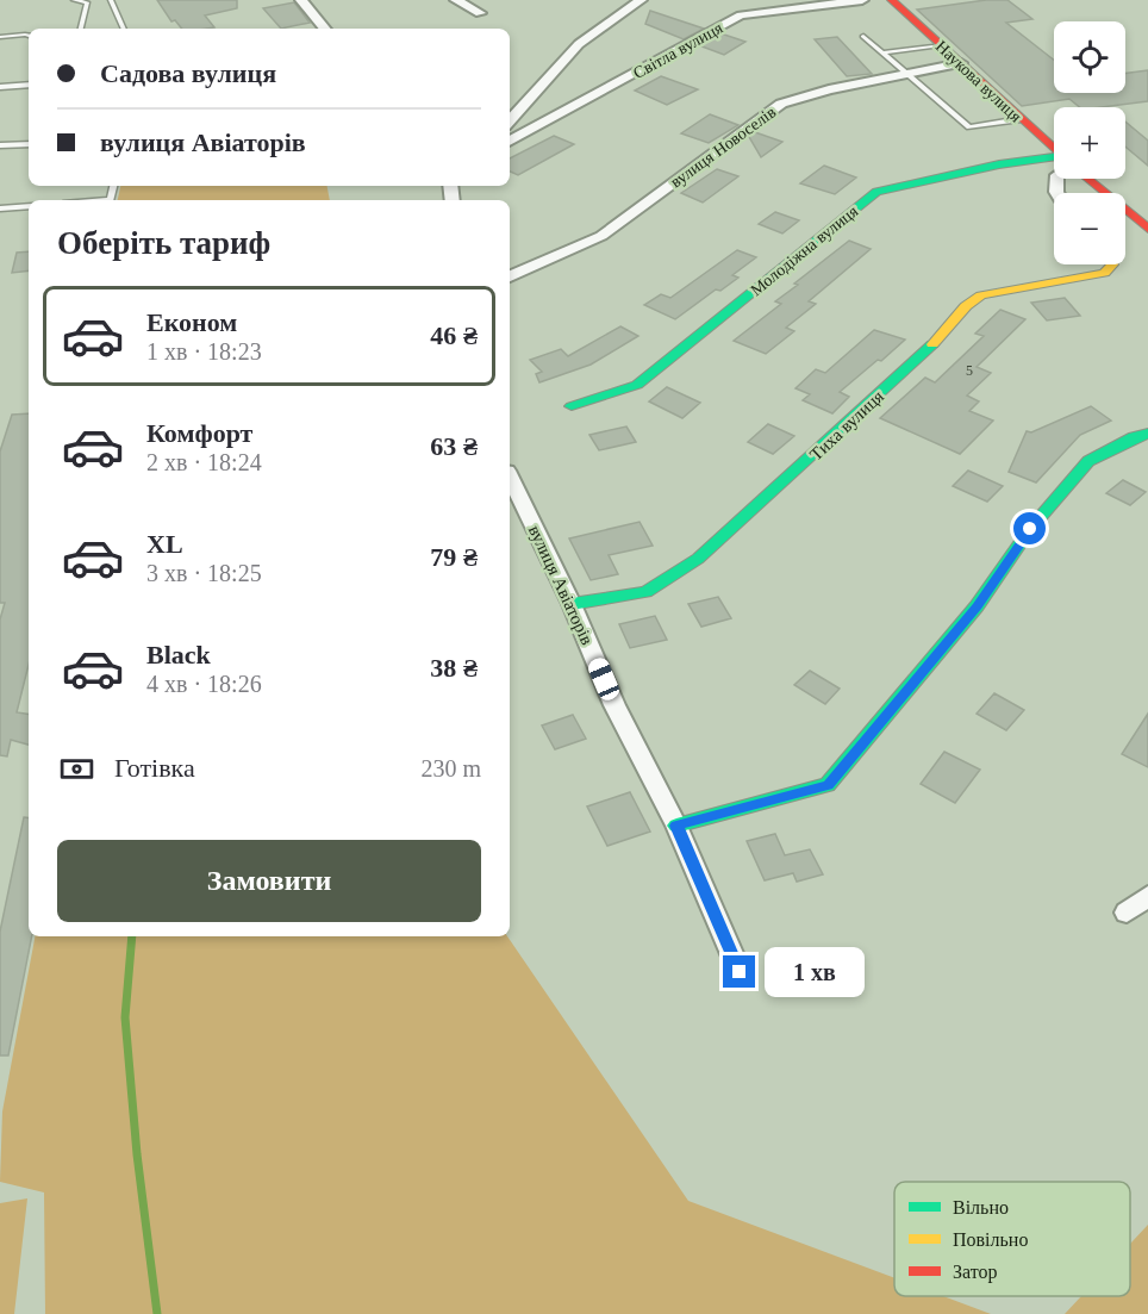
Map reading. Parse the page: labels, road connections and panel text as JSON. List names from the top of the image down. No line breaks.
{"streets":{"street":["Світла вулиця","Наукова вулиця","вулиця Новоселів","Молодіжна вулиця","Тиха вулиця","вулиця Авіаторів"]},"crossings":[["Наукова вулиця","вулиця Новоселів"],["Тиха вулиця","вулиця Авіаторів"]],"house_numbers":["5"],"legend":["Вільно","Повільно","Затор"],"page":{"map_buttons":["+","−"],"banner":["Садова вулиця","вулиця Авіаторів"],"heading":"Оберіть тариф","list":[{"name":"Економ","note":"1 хв · 18:23","value":"46 ₴"},{"name":"Комфорт","note":"2 хв · 18:24","value":"63 ₴"},{"name":"XL","note":"3 хв · 18:25","value":"79 ₴"},{"name":"Black","note":"4 хв · 18:26","value":"38 ₴"}],"pay":["Готівка","230 m"],"buttons":"Замовити","bubble":"1 хв"}}
